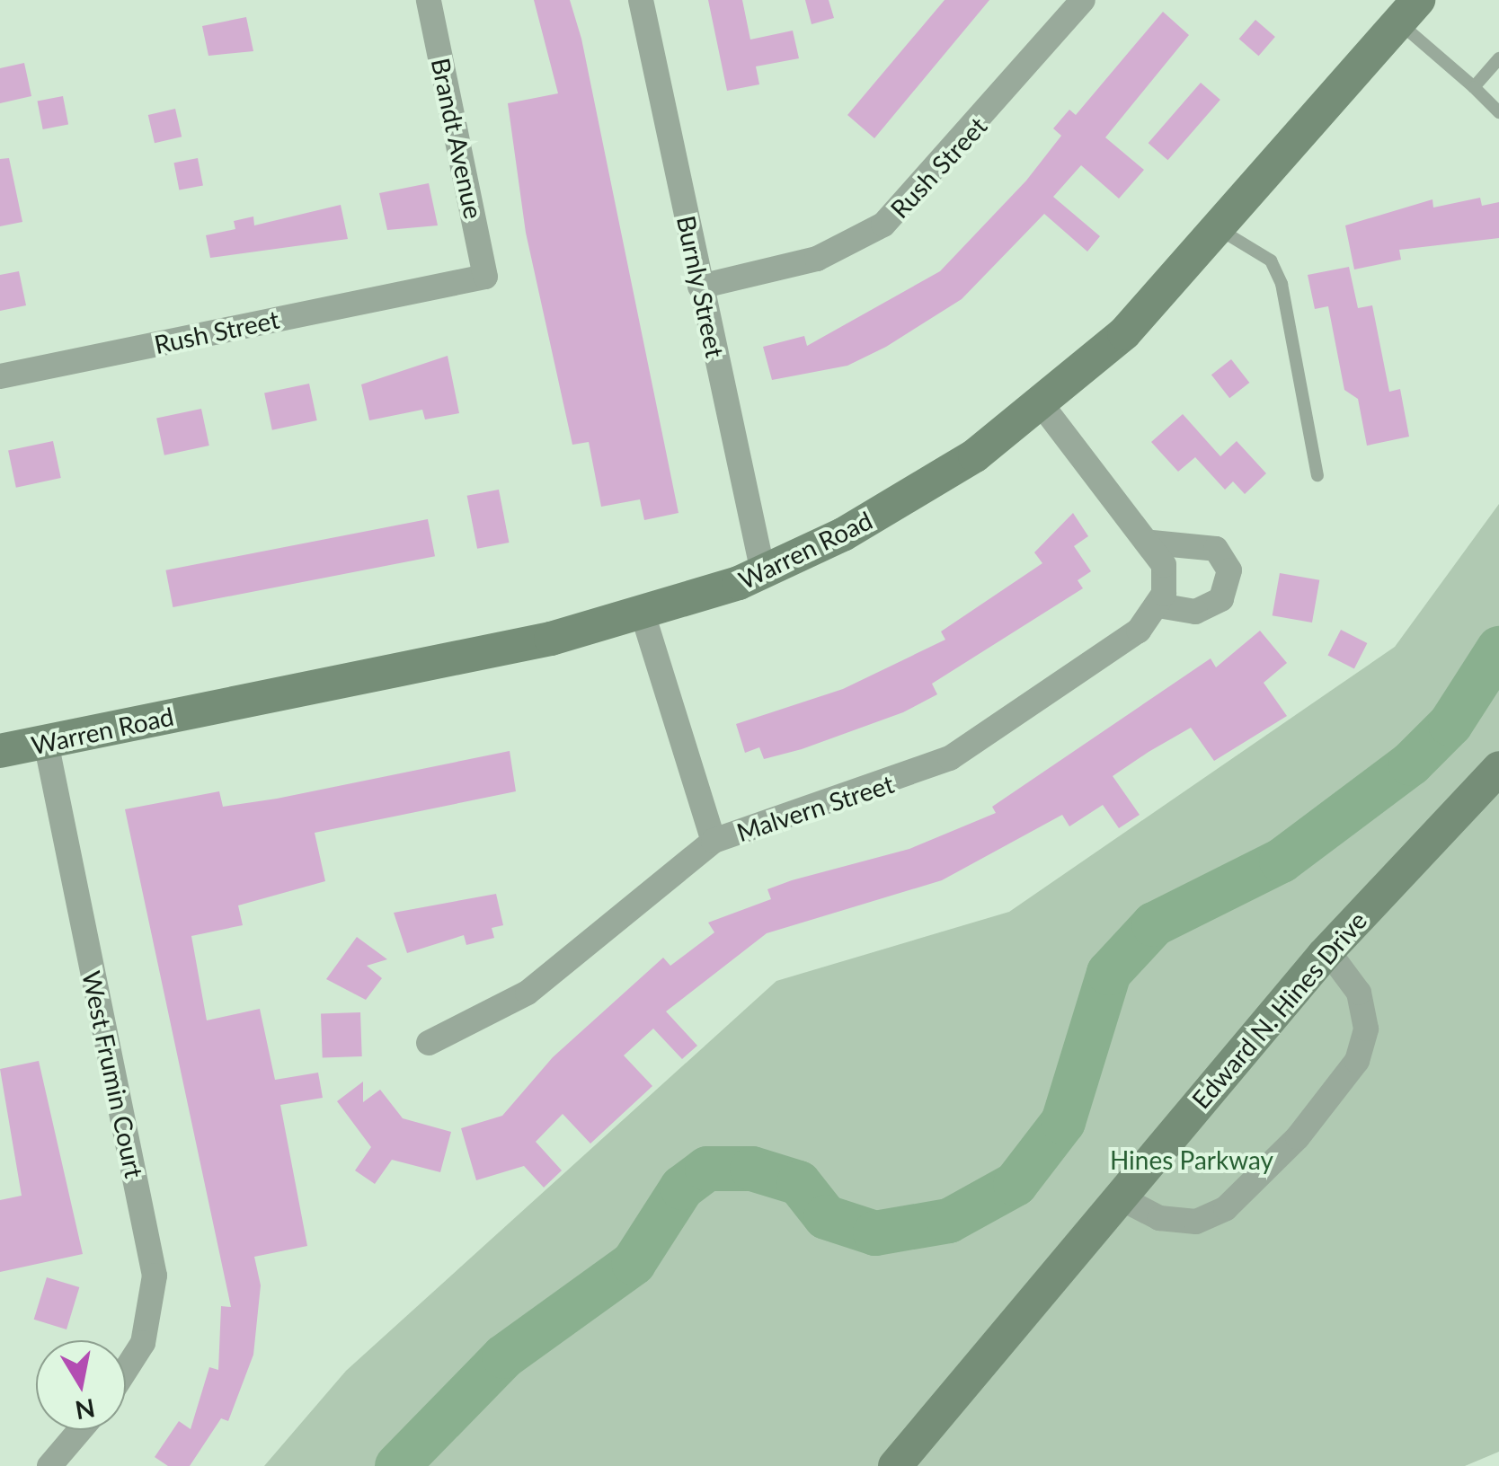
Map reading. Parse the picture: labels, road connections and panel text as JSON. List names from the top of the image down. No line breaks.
{"streets":{"main road":["Warren Road","Edward N. Hines Drive"],"street":["Brandt Avenue","Rush Street","Burnly Street","Malvern Street","West Frumin Court"]},"crossings":[["Brandt Avenue","Rush Street"],["Rush Street","Burnly Street"],["Burnly Street","Warren Road"],["Warren Road","West Frumin Court"]],"parks":["Hines Parkway"],"north":"bottom"}
